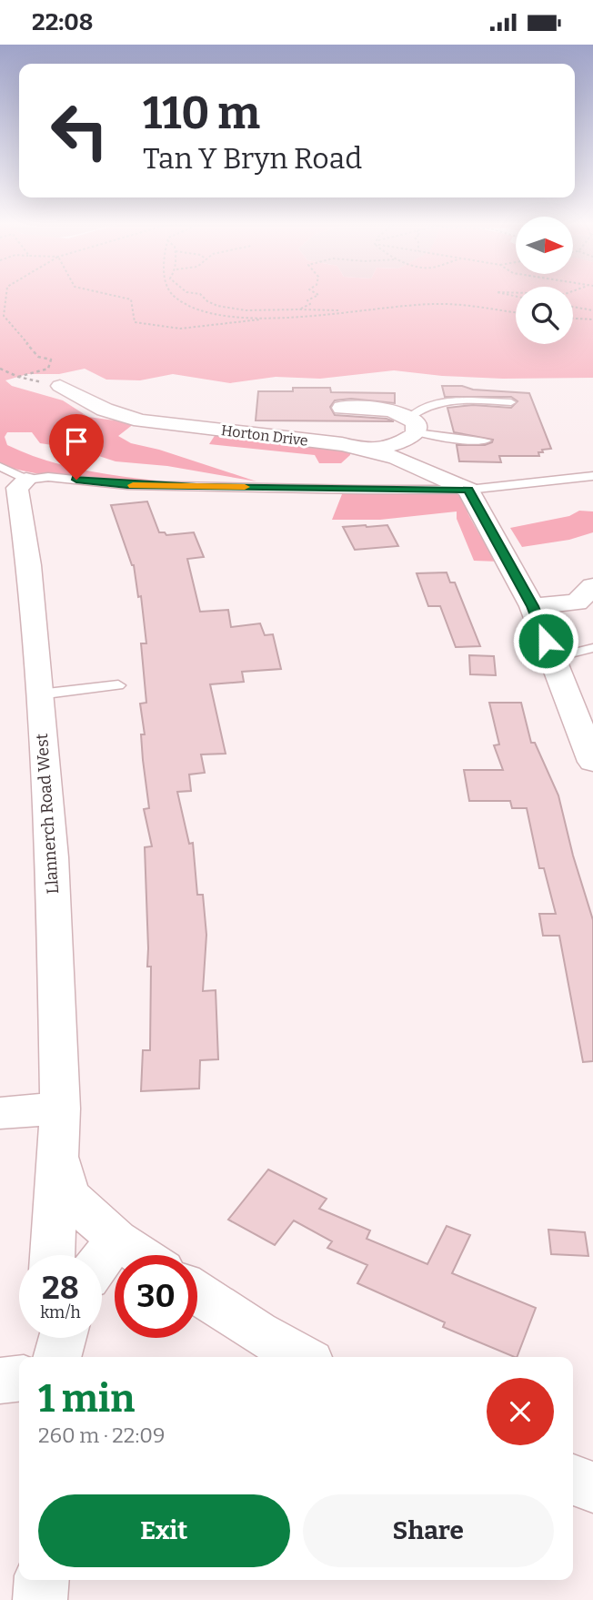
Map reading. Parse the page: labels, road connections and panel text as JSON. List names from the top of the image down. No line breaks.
{"streets":{"street":["Horton Drive","Llannerch Road West"]},"north":"right","page":{"status":"22:08","turn":["110 m","Tan Y Bryn Road"],"speed":"28 km/h","limit":"30","heading":["1 min","260 m · 22:09"],"buttons":["Exit","Share"]}}
